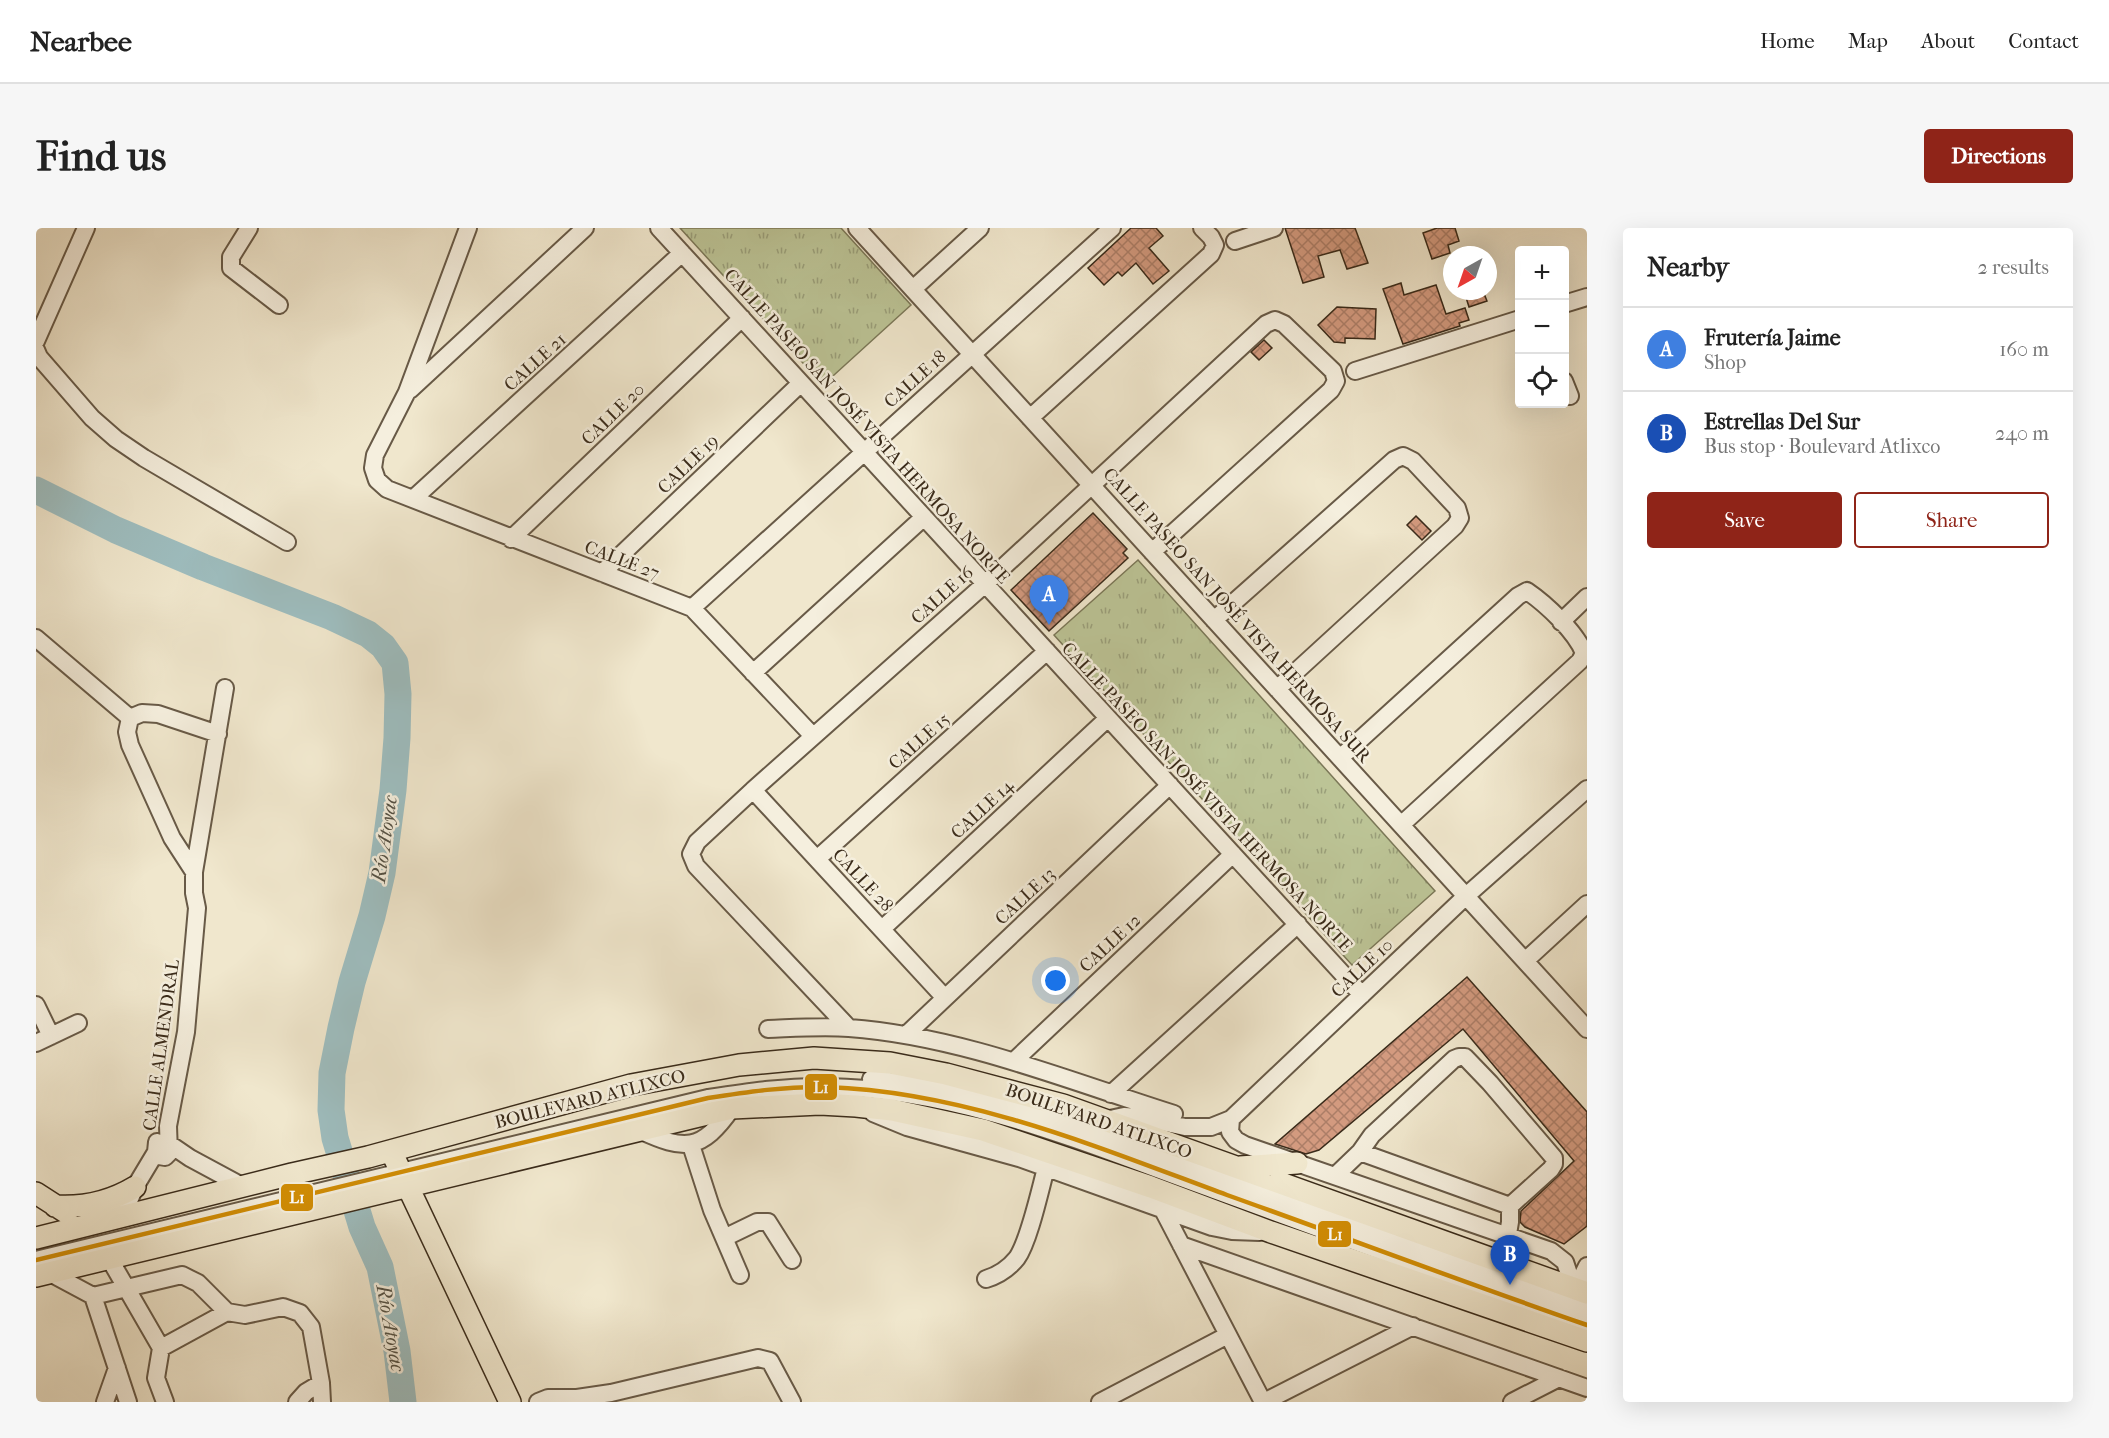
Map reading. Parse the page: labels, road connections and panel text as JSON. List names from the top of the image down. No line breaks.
{"streets":{"main road":["BOULEVARD ATLIXCO"],"street":["CALLE 21","CALLE 18","CALLE 20","CALLE PASEO SAN JOSÉ VISTA HERMOSA NORTE","CALLE 19","CALLE 27","CALLE 16","CALLE PASEO SAN JOSÉ VISTA HERMOSA SUR","CALLE 15","CALLE 14","CALLE 28","CALLE 13","CALLE 12","CALLE 10","CALLE ALMENDRAL"]},"crossings":[["CALLE 21","CALLE PASEO SAN JOSÉ VISTA HERMOSA NORTE"],["CALLE 21","CALLE 27"],["CALLE 18","CALLE PASEO SAN JOSÉ VISTA HERMOSA NORTE"],["CALLE 18","CALLE 27"],["CALLE 18","CALLE PASEO SAN JOSÉ VISTA HERMOSA SUR"],["CALLE 20","CALLE PASEO SAN JOSÉ VISTA HERMOSA NORTE"],["CALLE 20","CALLE 27"],["CALLE PASEO SAN JOSÉ VISTA HERMOSA NORTE","CALLE 19"],["CALLE PASEO SAN JOSÉ VISTA HERMOSA NORTE","CALLE 16"],["CALLE PASEO SAN JOSÉ VISTA HERMOSA NORTE","CALLE 15"],["CALLE PASEO SAN JOSÉ VISTA HERMOSA NORTE","CALLE 14"],["CALLE PASEO SAN JOSÉ VISTA HERMOSA NORTE","CALLE 13"],["CALLE PASEO SAN JOSÉ VISTA HERMOSA NORTE","CALLE 12"],["CALLE PASEO SAN JOSÉ VISTA HERMOSA NORTE","CALLE 10"],["CALLE 19","CALLE 27"],["CALLE 27","CALLE 16"],["CALLE 16","CALLE PASEO SAN JOSÉ VISTA HERMOSA SUR"],["CALLE 16","CALLE 28"],["CALLE PASEO SAN JOSÉ VISTA HERMOSA SUR","CALLE 10"],["CALLE 15","CALLE 28"],["CALLE 14","CALLE 28"],["CALLE 28","CALLE 13"],["CALLE ALMENDRAL","BOULEVARD ATLIXCO"]],"water":["Río Atoyac"],"lines":["transit line L1"],"north":"bottom left","page":{"header":"Nearbee","nav":["Home","Map","About","Contact"],"buttons":["Directions",["Save","Share"]],"title":"Find us","heading":["Nearby","2 results"],"map_buttons":["+","−"],"list":[{"mark":"A","name":"Frutería Jaime","note":"Shop","value":"160 m"},{"mark":"B","name":"Estrellas Del Sur","note":"Bus stop · Boulevard Atlixco","value":"240 m"}],"pins":["A","B"]}}
